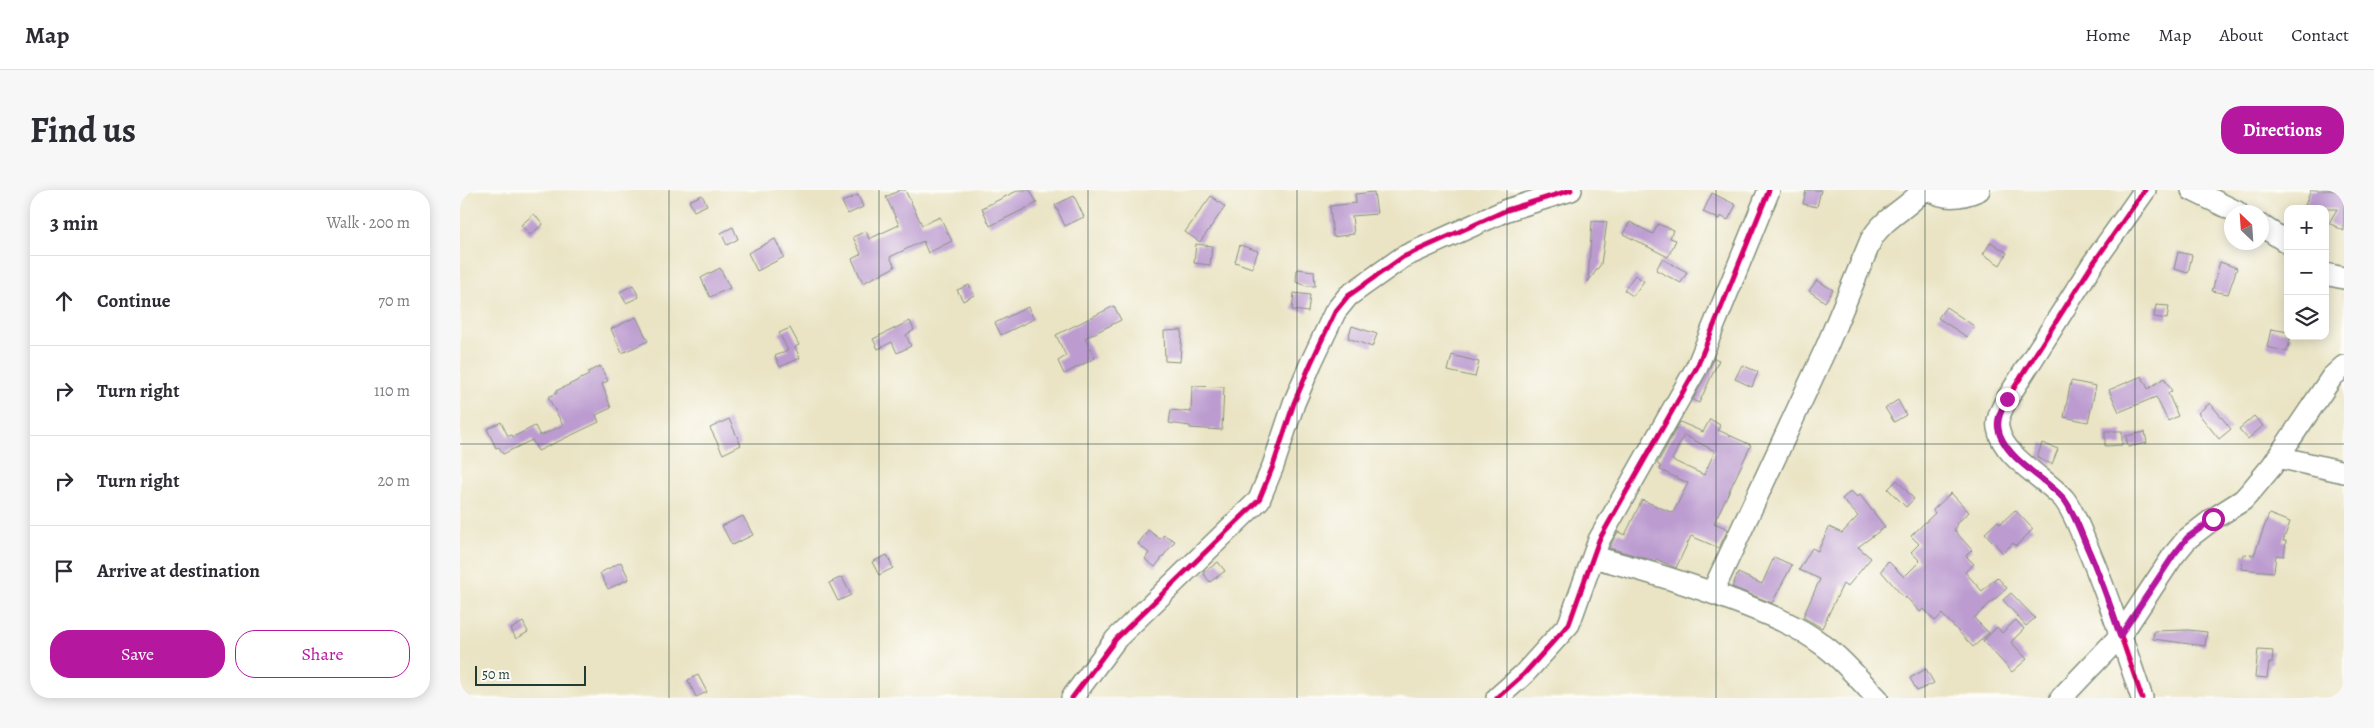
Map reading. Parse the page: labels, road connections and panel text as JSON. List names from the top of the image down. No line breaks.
{"scale_bar":"50 m","north":"top left","page":{"header":"Map","nav":["Home","Map","About","Contact"],"title":"Find us","buttons":["Directions",["Save","Share"]],"heading":["3 min","Walk · 200 m"],"map_buttons":["+","−"],"list":[["Continue","70 m"],["Turn right","110 m"],["Turn right","20 m"],"Arrive at destination"],"scale":"50 m"}}
